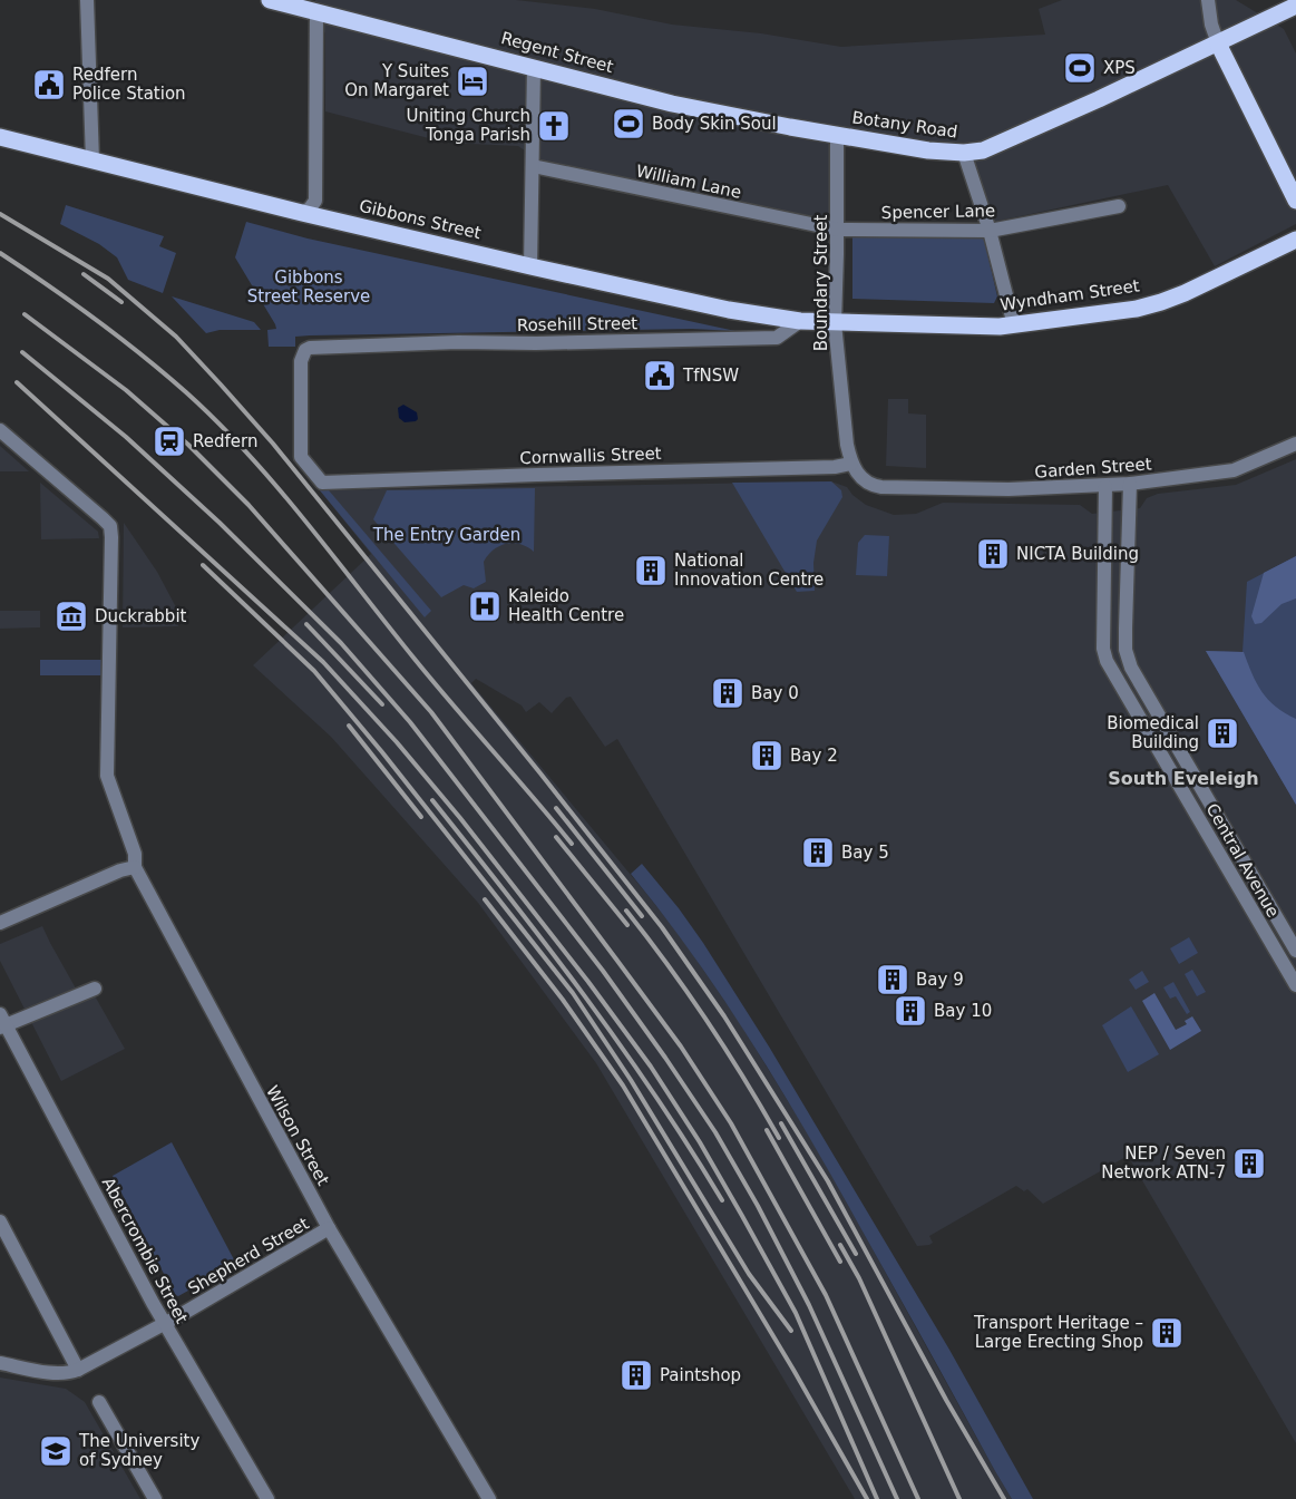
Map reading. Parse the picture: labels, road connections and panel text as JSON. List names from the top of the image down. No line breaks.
{"streets":{"main road":["Regent Street","Botany Road","Gibbons Street","Wyndham Street"],"street":["William Lane","Spencer Lane","Boundary Street","Rosehill Street","Cornwallis Street","Garden Street","Central Avenue","Wilson Street","Abercrombie Street","Shepherd Street"]},"crossings":[["Regent Street","Botany Road"],["Regent Street","Boundary Street"],["Botany Road","Boundary Street"],["William Lane","Spencer Lane"],["William Lane","Boundary Street"],["Spencer Lane","Boundary Street"],["Gibbons Street","Boundary Street"],["Gibbons Street","Wyndham Street"],["Gibbons Street","Rosehill Street"],["Boundary Street","Wyndham Street"],["Boundary Street","Cornwallis Street"],["Boundary Street","Garden Street"],["Rosehill Street","Cornwallis Street"],["Cornwallis Street","Garden Street"],["Garden Street","Central Avenue"],["Wilson Street","Shepherd Street"],["Abercrombie Street","Shepherd Street"]],"districts":["South Eveleigh"],"parks":["Gibbons Street Reserve","The Entry Garden"],"places":{"sports":["XPS","Body Skin Soul"],"hotel":["Y Suites On Margaret"],"public building":["Redfern Police Station","TfNSW"],"church":["Uniting Church Tonga Parish"],"station":["Redfern"],"building":["NICTA Building","National Innovation Centre","Bay 0","Biomedical Building","Bay 2","Bay 5","Bay 9","Bay 10","NEP / Seven Network ATN-7","Transport Heritage – Large Erecting Shop","Paintshop"],"hospital":["Kaleido Health Centre"],"museum":["Duckrabbit"],"school or university":["The University of Sydney"]}}
